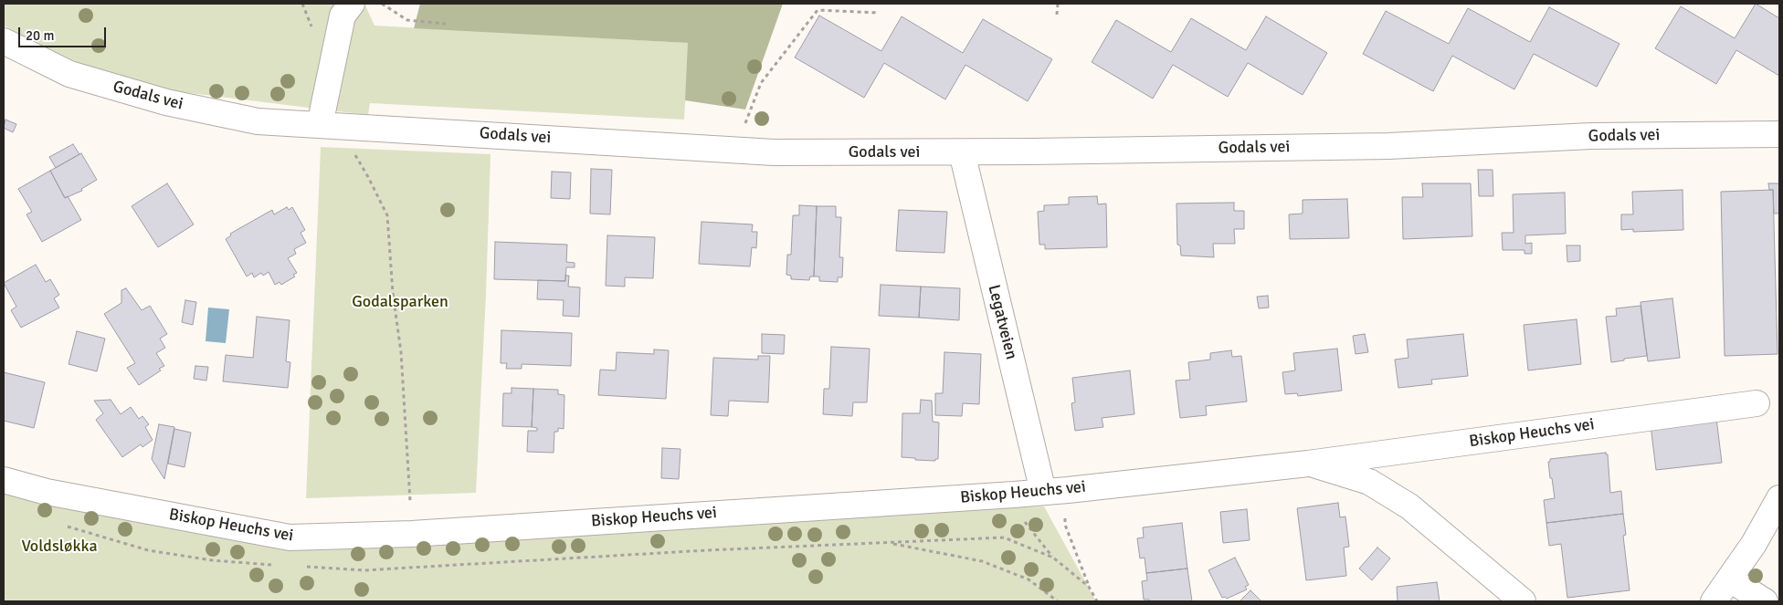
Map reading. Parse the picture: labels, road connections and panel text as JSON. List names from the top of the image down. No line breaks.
{"streets":{"street":["Godals vei","Legatveien","Biskop Heuchs vei"]},"crossings":[["Godals vei","Legatveien"],["Legatveien","Biskop Heuchs vei"]],"parks":["Godalsparken","Voldsløkka"],"scale_bar":"20 m"}
